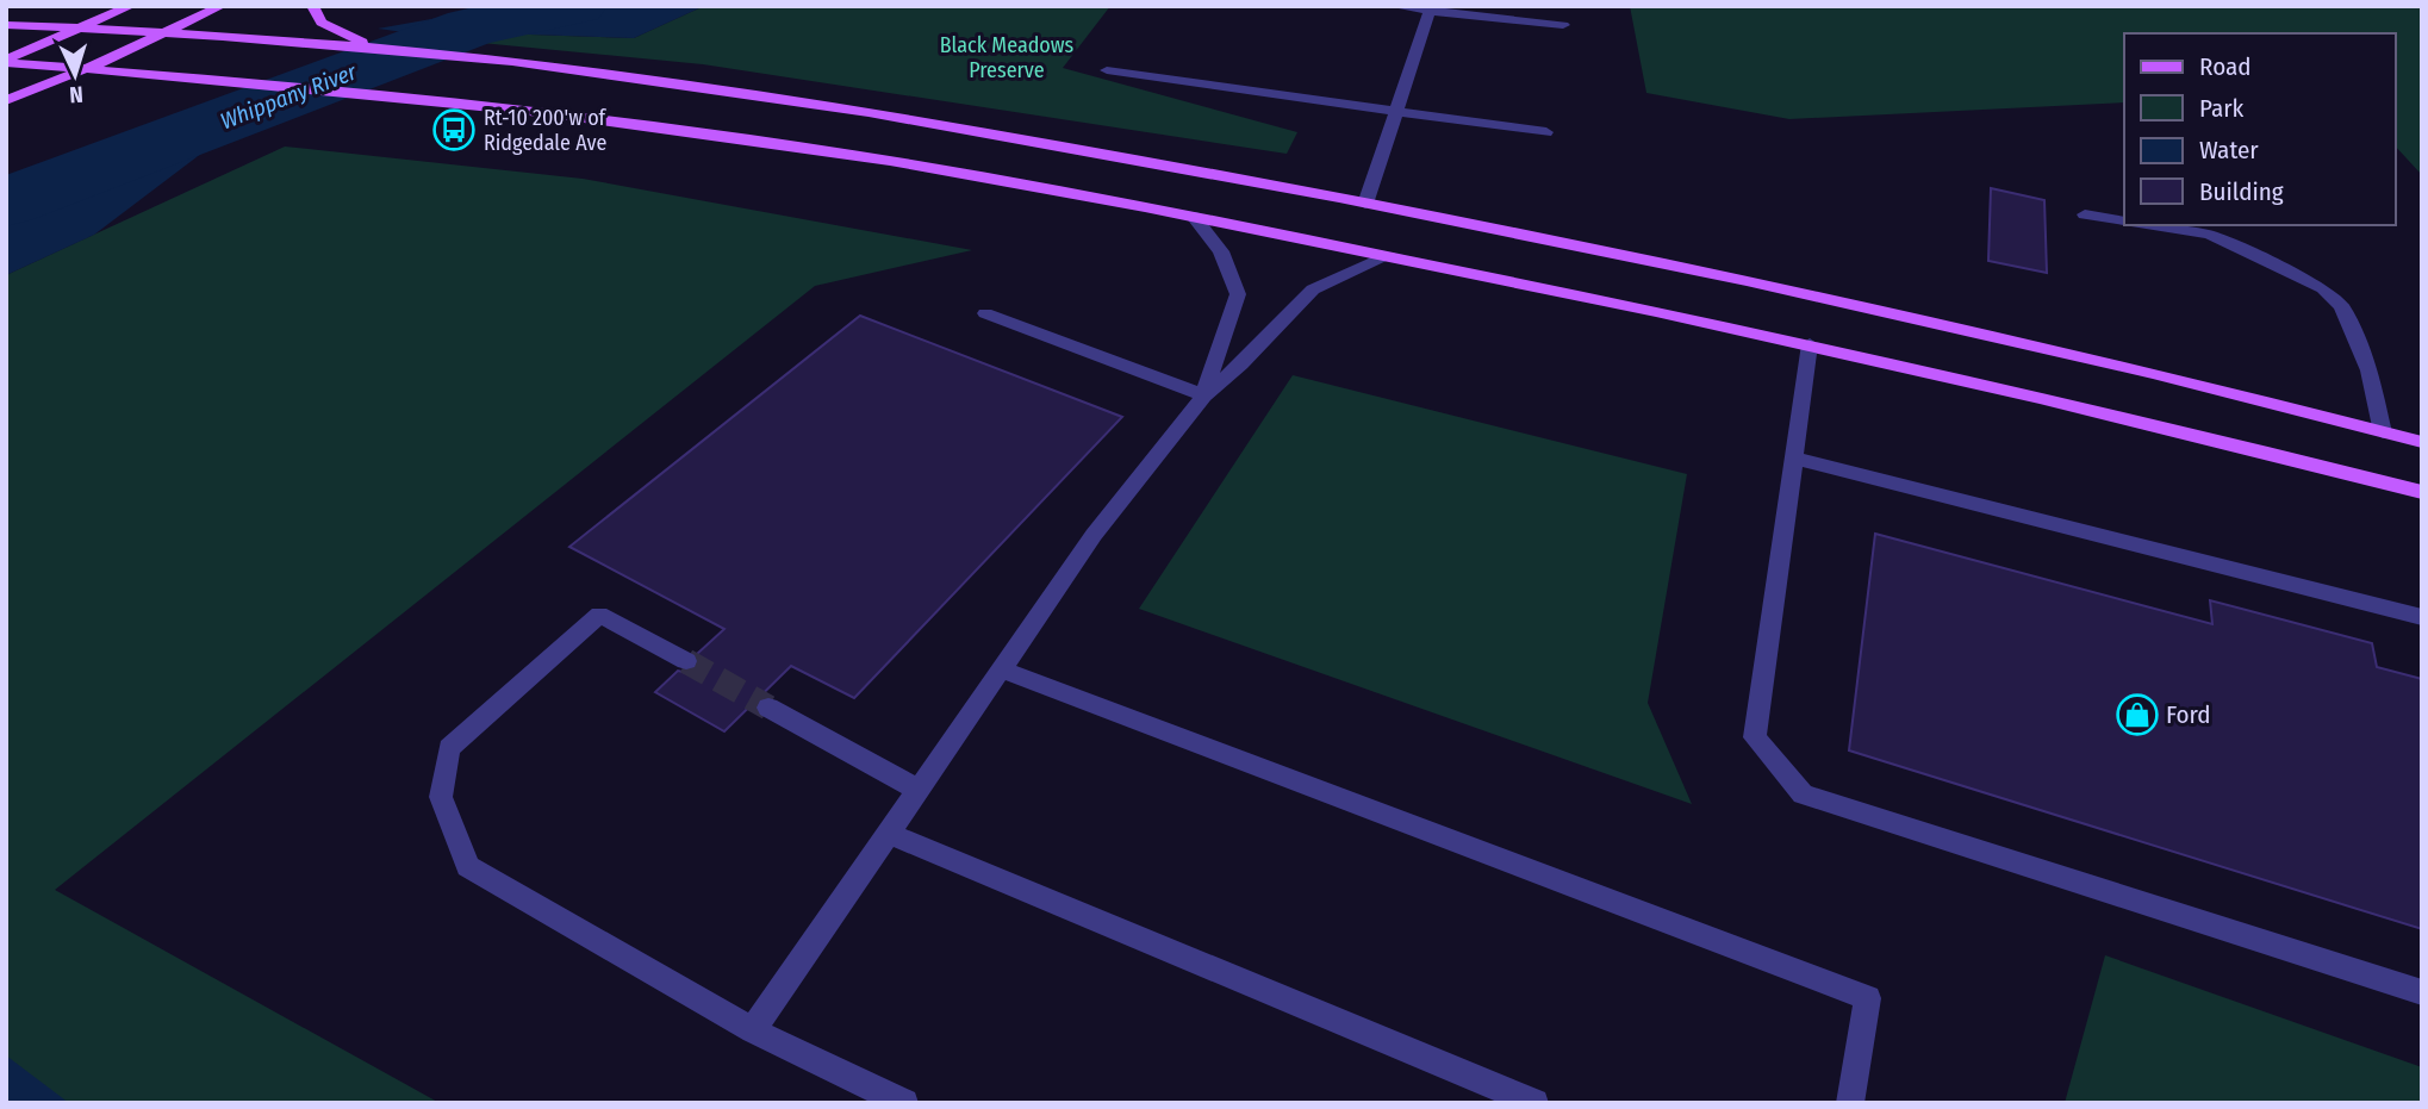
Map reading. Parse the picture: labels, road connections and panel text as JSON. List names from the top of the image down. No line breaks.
{"water":["Whippany River"],"parks":["Black Meadows Preserve"],"places":{"bus stop":["Rt-10 200'w of Ridgedale Ave"],"shop":["Ford"]},"legend":["Road","Park","Water","Building"],"north":"bottom"}
